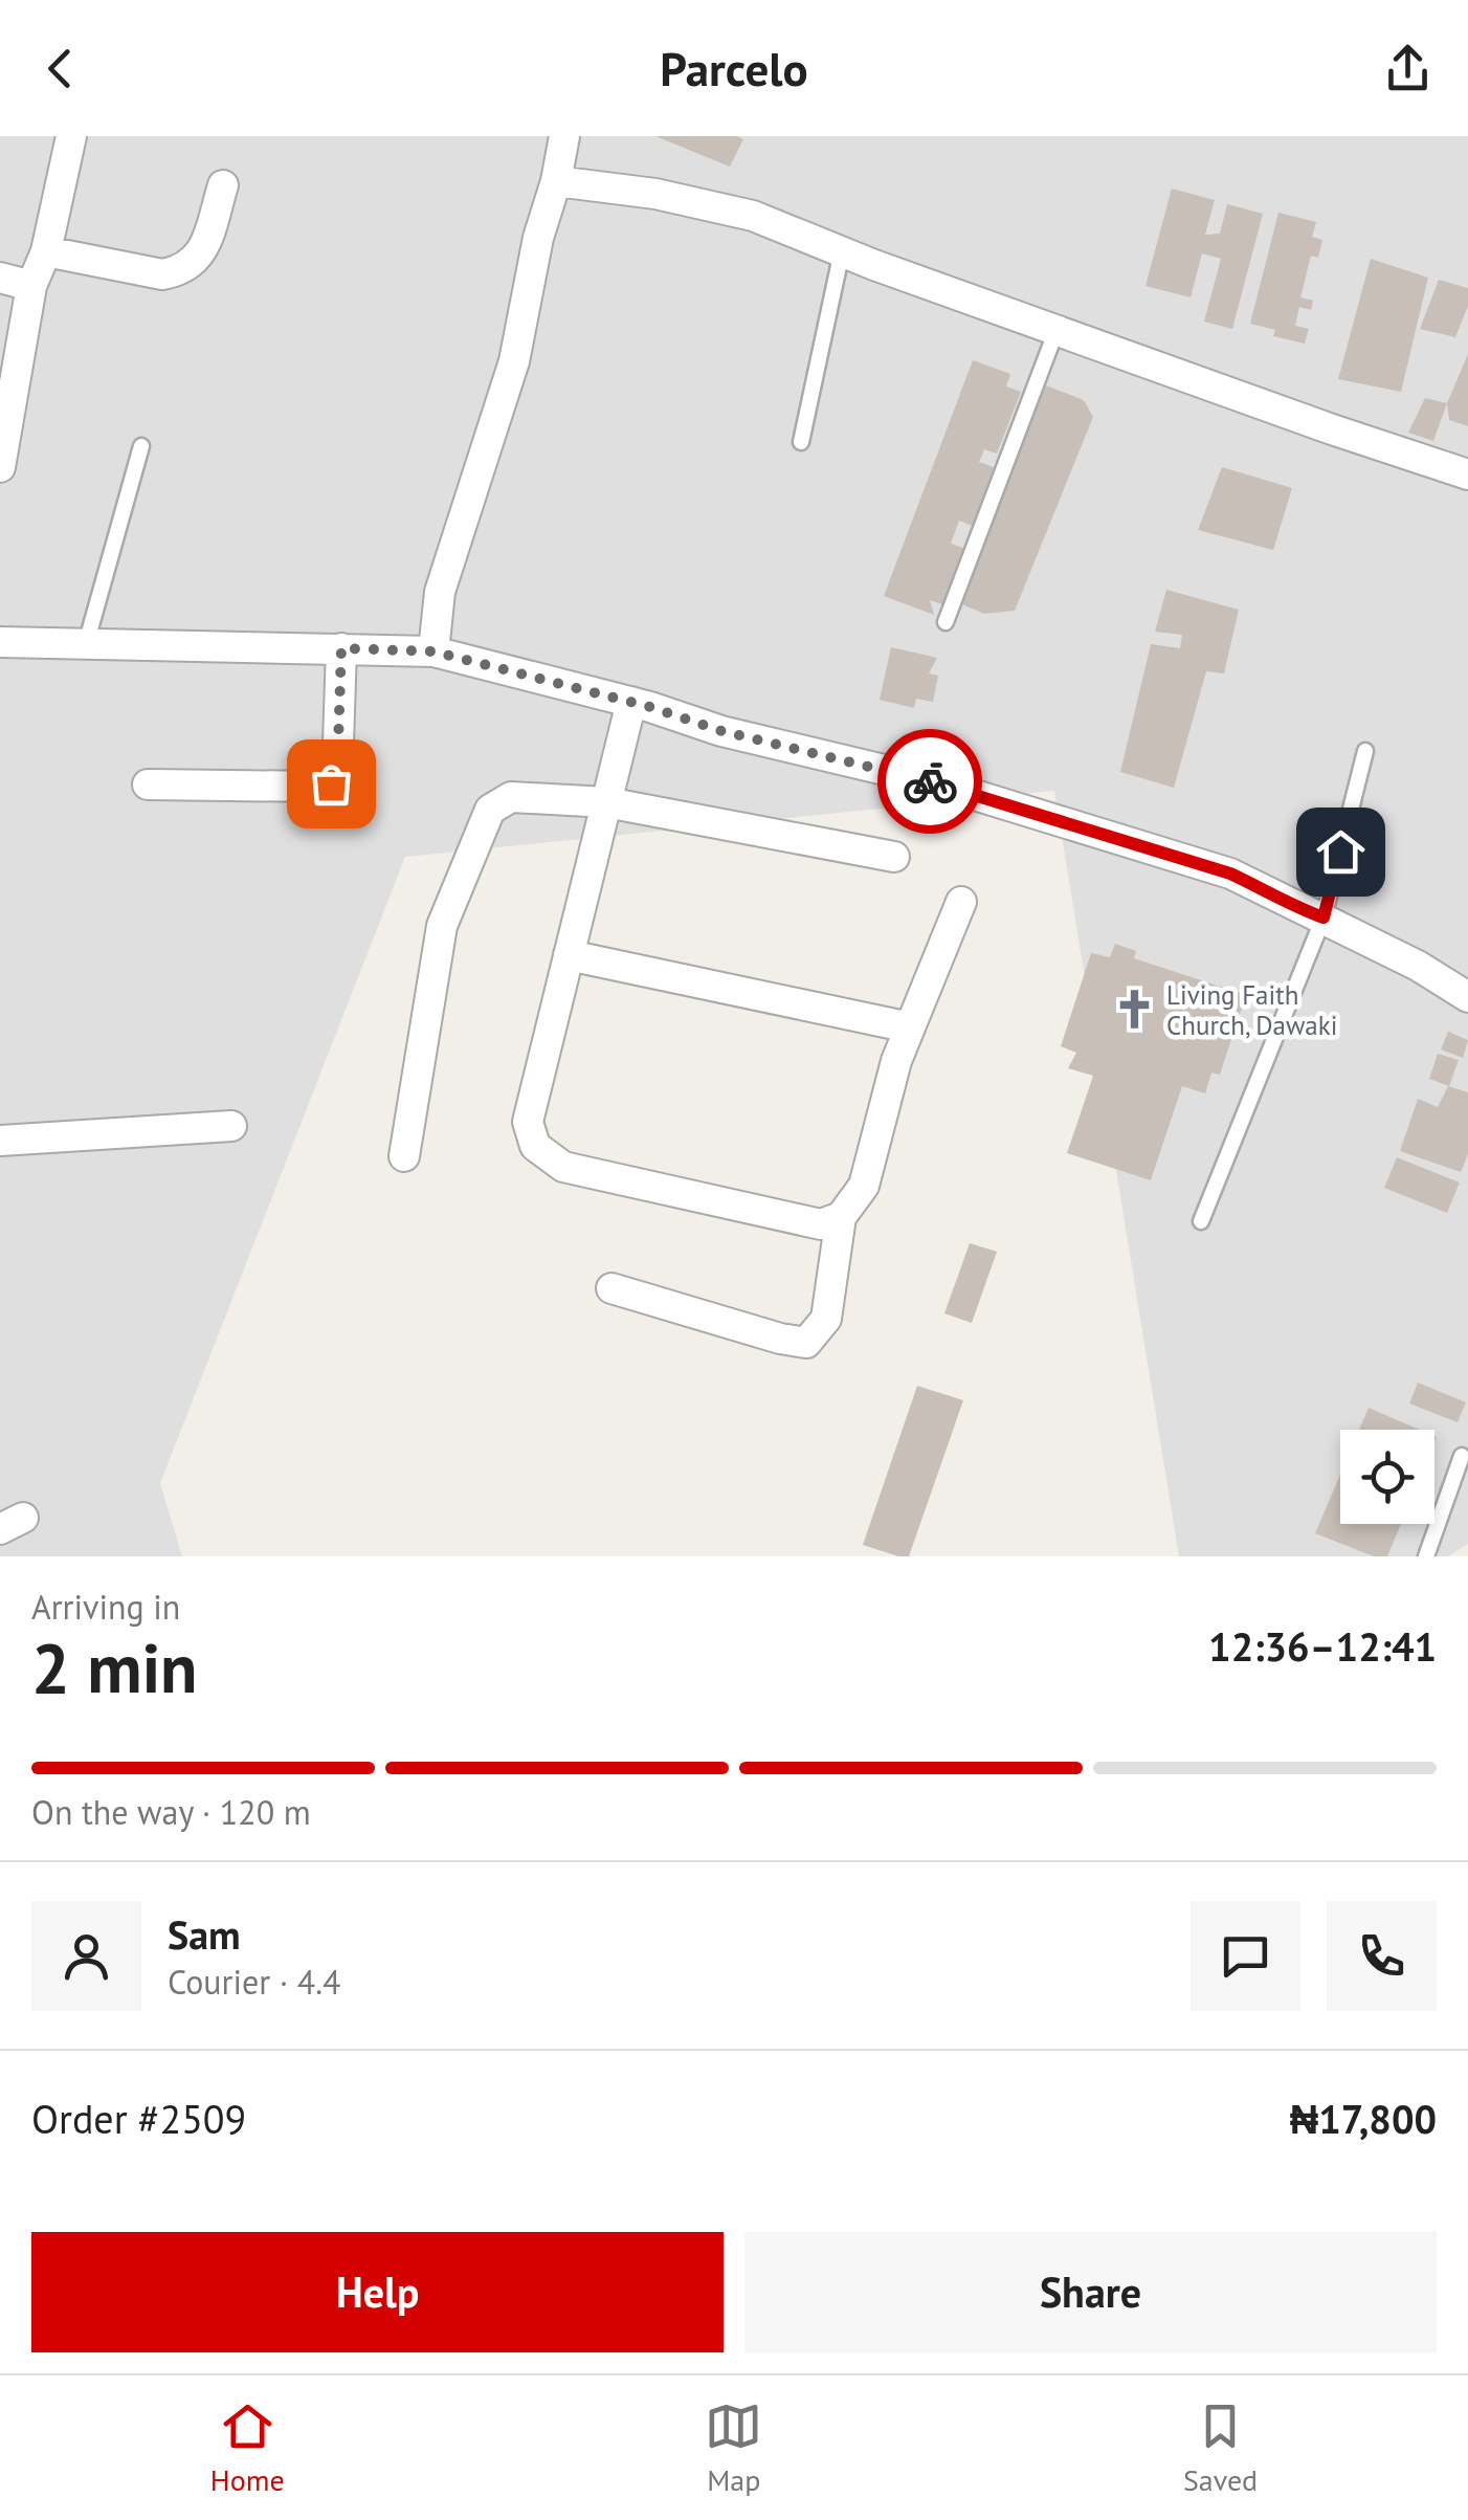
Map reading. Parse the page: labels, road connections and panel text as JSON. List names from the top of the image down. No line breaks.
{"places":{"church":["Living Faith Church, Dawaki"]},"page":{"header":"Parcelo","heading":["2 min","Arriving in","12:36–12:41"],"panel":["Sam","Courier · 4.4","Order #2509","₦17,800"],"bar":"On the way · 120 m","buttons":["Help","Share"],"tabs":["Home","Map","Saved"]}}
